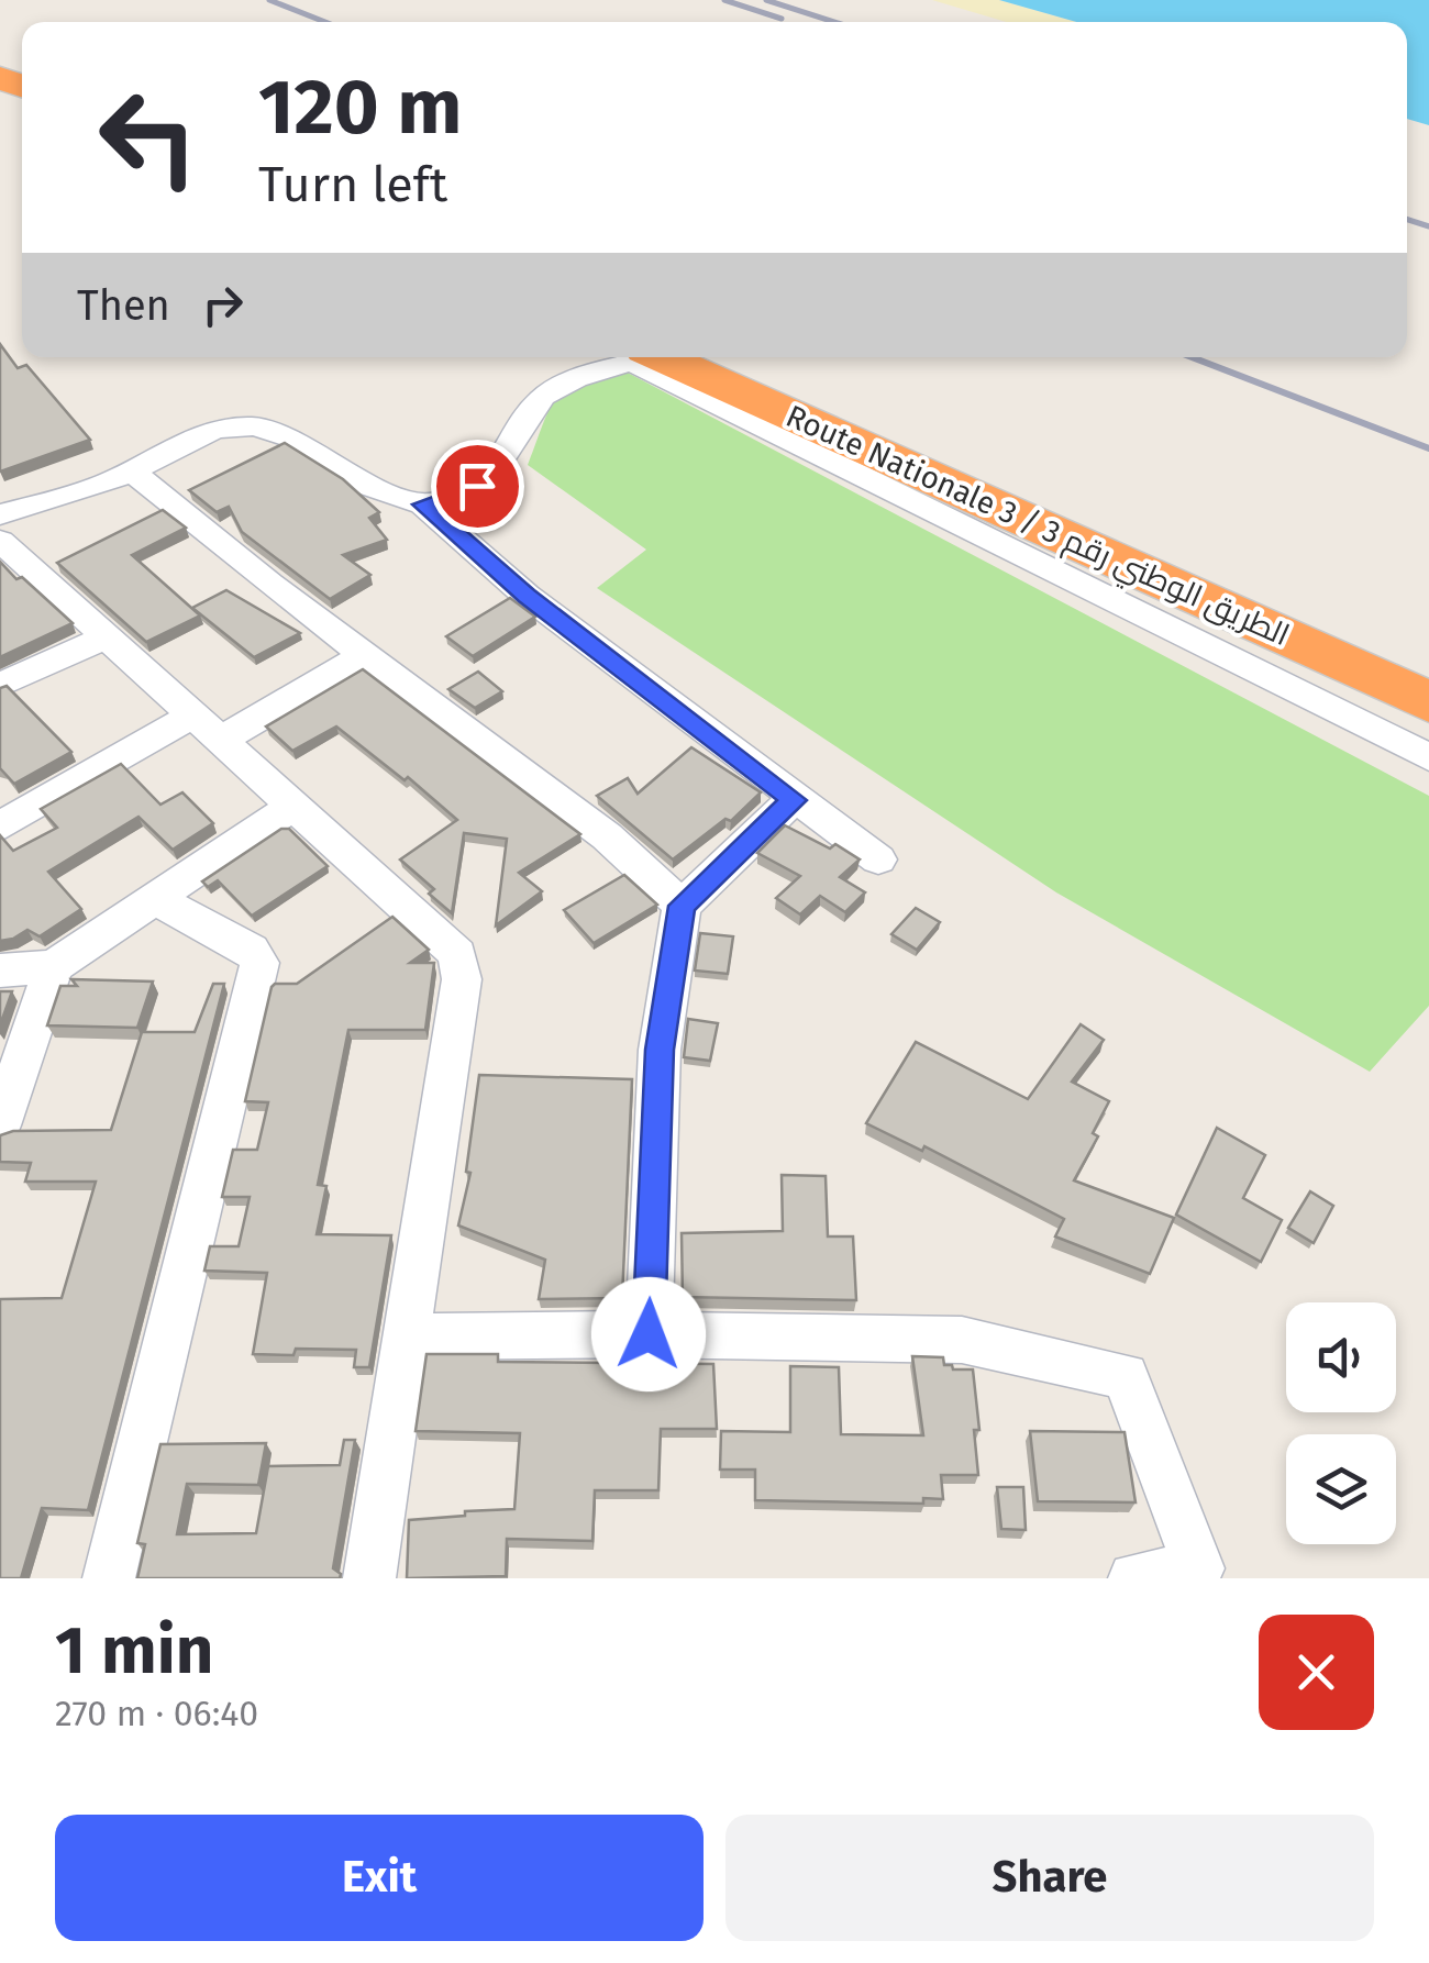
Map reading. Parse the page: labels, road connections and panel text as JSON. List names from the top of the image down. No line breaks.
{"streets":{"highway":["Route Nationale 3 / الطريق الوطني رقم 3"]},"page":{"turn":["120 m","Turn left"],"then":"Then","heading":["1 min","270 m · 06:40"],"buttons":["Exit","Share"]}}
